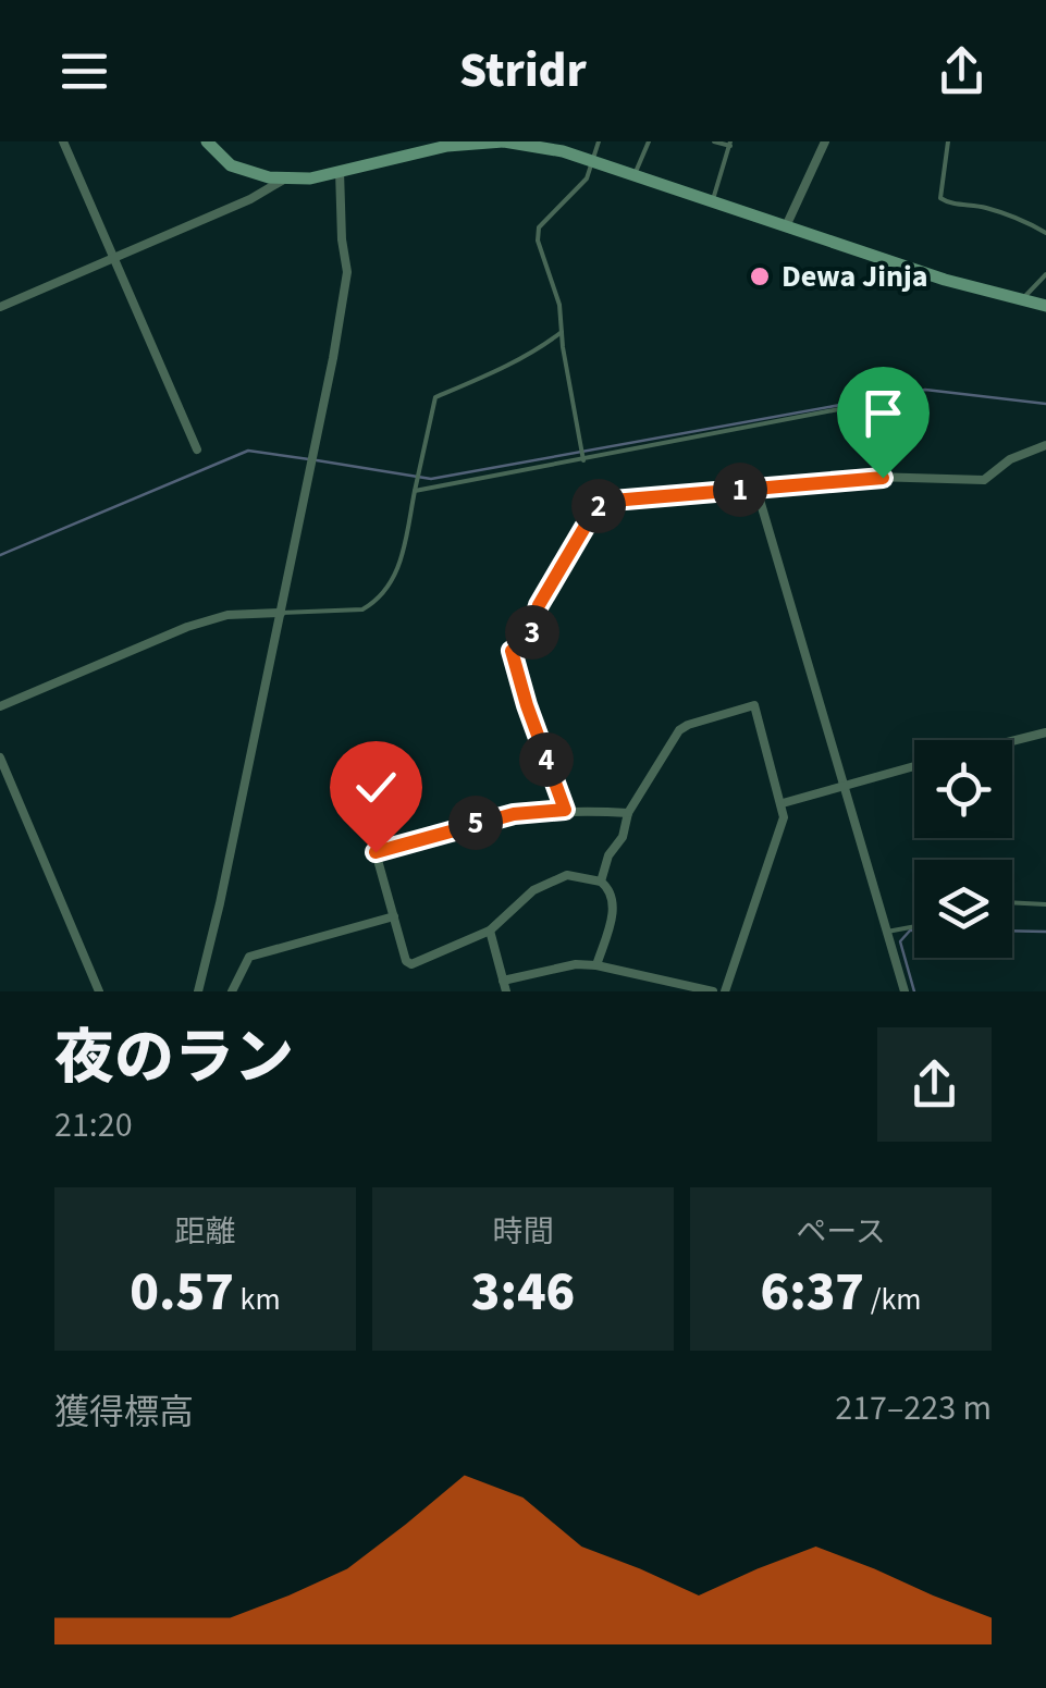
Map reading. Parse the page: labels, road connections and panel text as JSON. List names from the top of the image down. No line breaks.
{"places":["Dewa Jinja"],"page":{"header":"Stridr","pins":["1","2","3","4","5"],"heading":["夜のラン","21:20"],"stats":[["距離","0.57 km"],["時間","3:46"],["ペース","6:37 /km"]],"chart":["獲得標高","217–223 m"]}}
